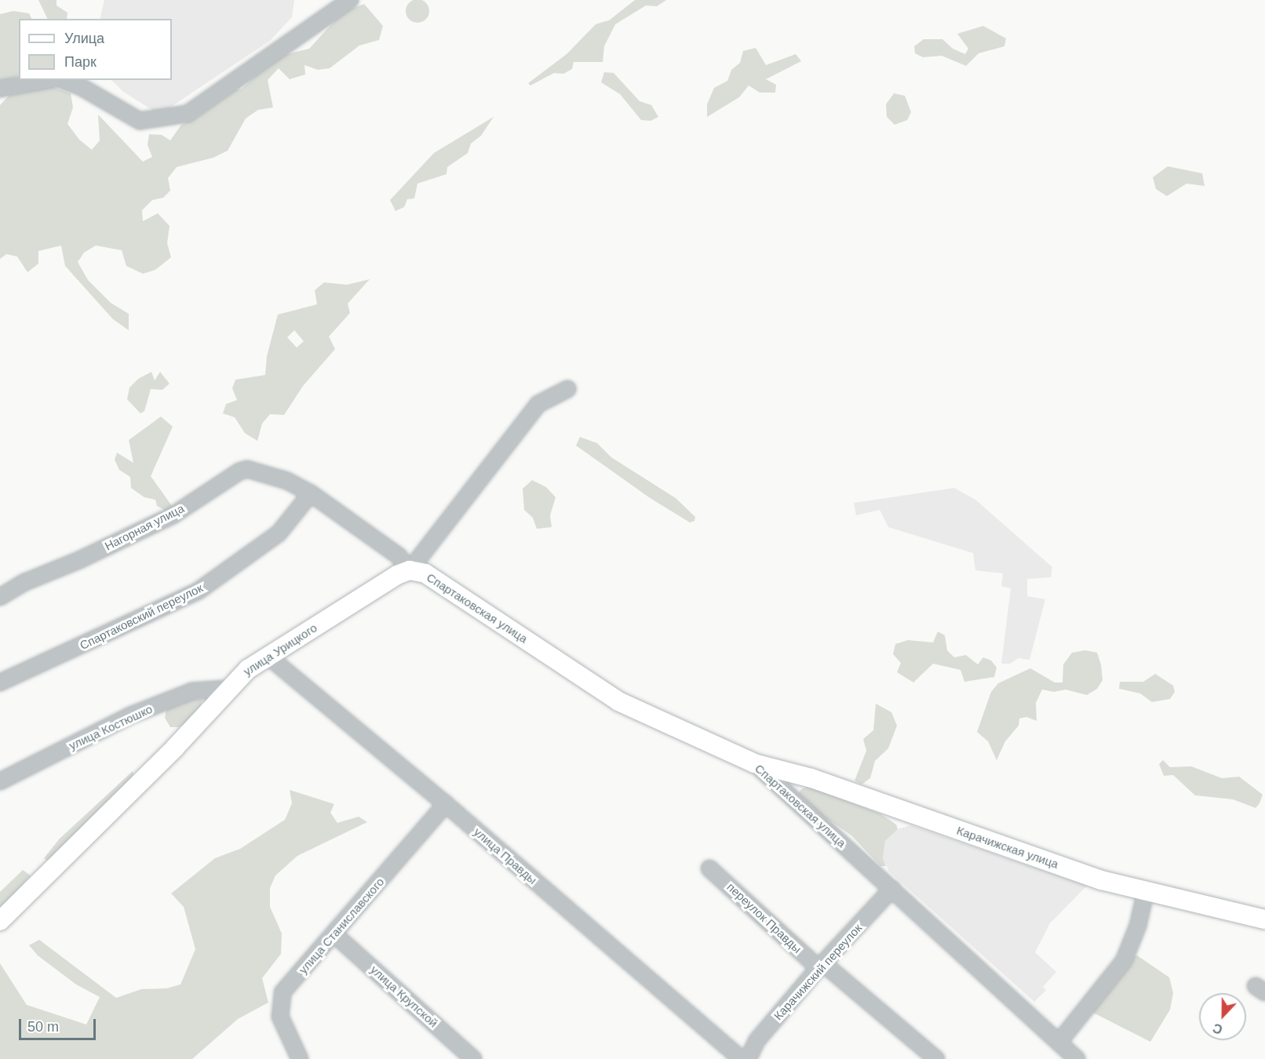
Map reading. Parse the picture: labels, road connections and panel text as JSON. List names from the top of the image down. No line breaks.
{"streets":{"main road":["Спартаковская улица","улица Урицкого","Карачижская улица"],"street":["Нагорная улица","Спартаковский переулок","улица Костюшко","улица Правды","переулок Правды","улица Станиславского","Карачижский переулок","улица Крупской"]},"crossings":[["Нагорная улица","Спартаковская улица"],["Нагорная улица","Спартаковский переулок"],["Нагорная улица","улица Урицкого"],["Спартаковская улица","улица Урицкого"],["Спартаковская улица","Карачижская улица"],["Спартаковская улица","Карачижский переулок"],["улица Урицкого","улица Костюшко"],["улица Урицкого","улица Правды"],["улица Правды","улица Станиславского"],["переулок Правды","Карачижский переулок"],["улица Станиславского","улица Крупской"]],"legend":["Улица","Парк"],"scale_bar":"50 m","north":"bottom"}
